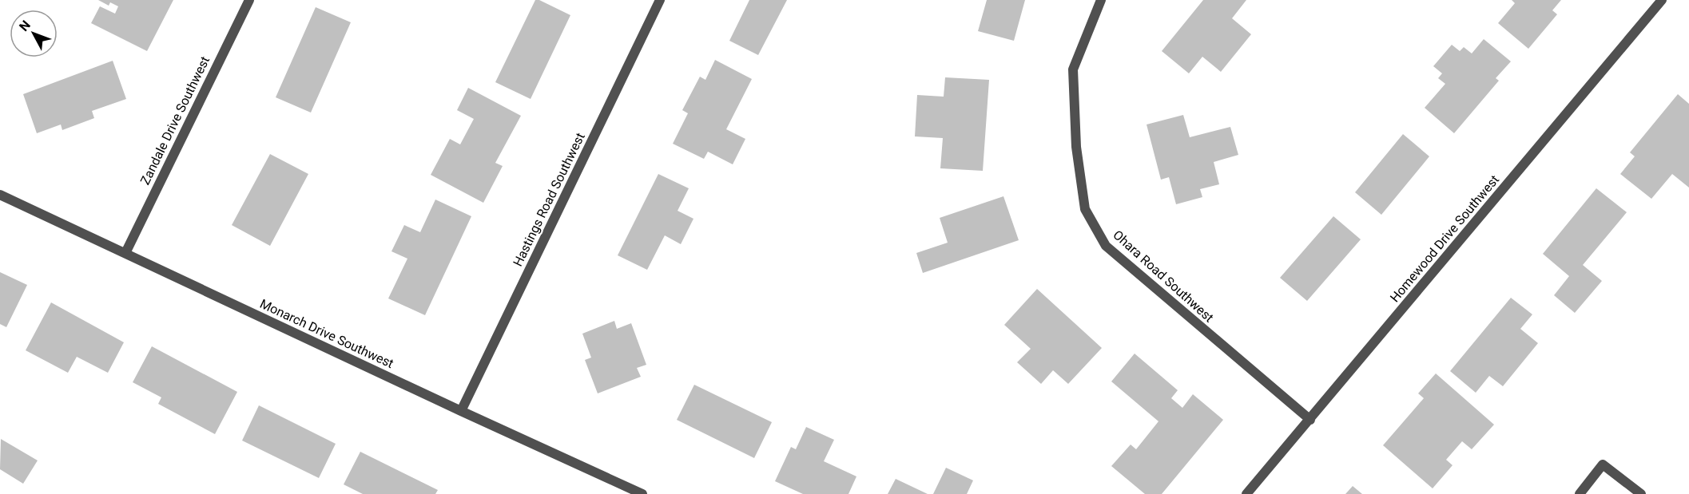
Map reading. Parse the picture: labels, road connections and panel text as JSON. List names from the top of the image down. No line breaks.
{"streets":{"street":["Zandale Drive Southwest","Hastings Road Southwest","Homewood Drive Southwest","Ohara Road Southwest","Monarch Drive Southwest"]},"crossings":[["Zandale Drive Southwest","Monarch Drive Southwest"],["Hastings Road Southwest","Monarch Drive Southwest"],["Homewood Drive Southwest","Ohara Road Southwest"]],"north":"top left"}
